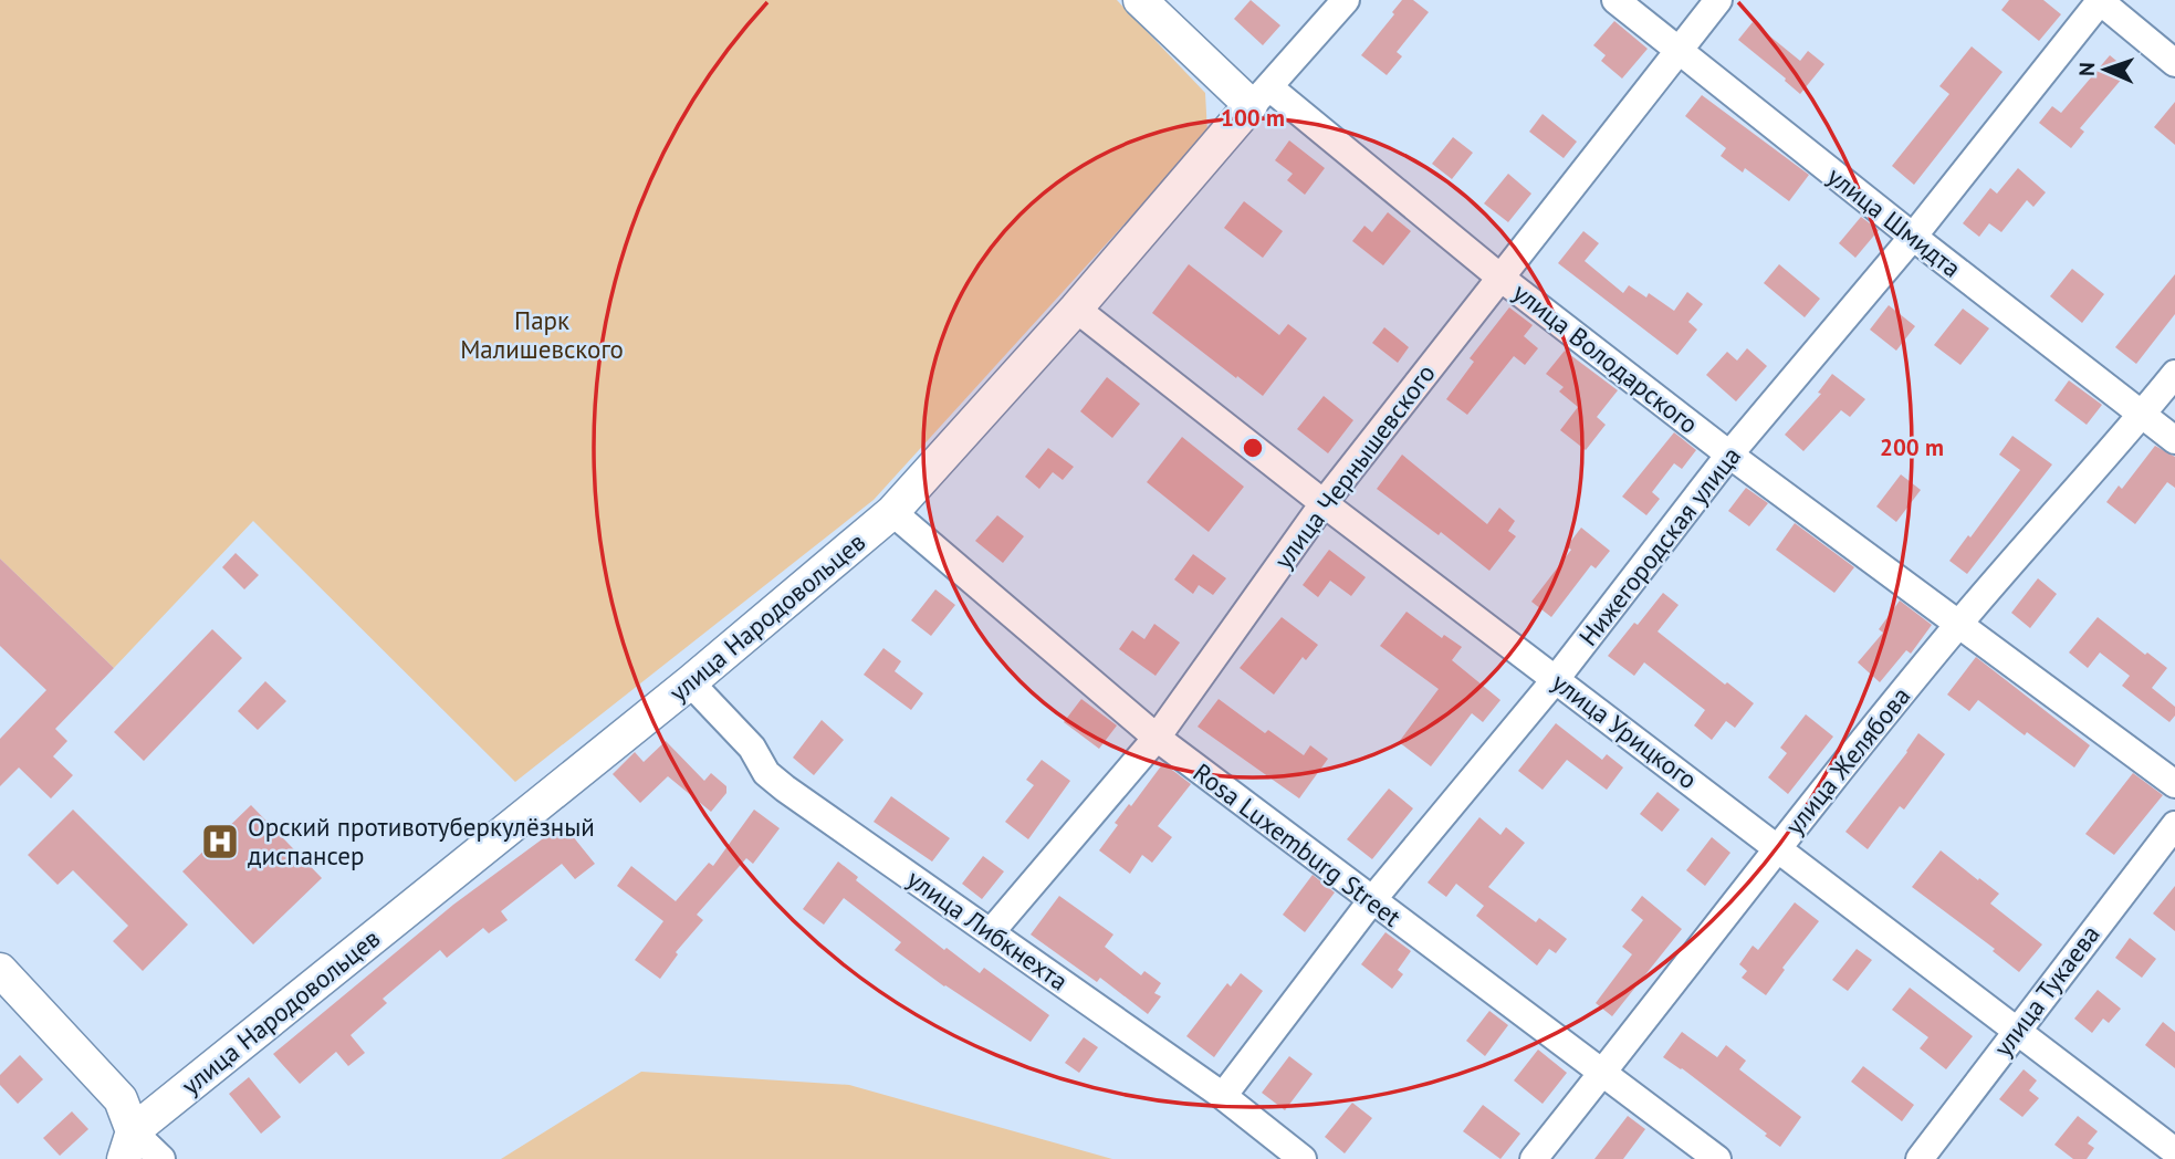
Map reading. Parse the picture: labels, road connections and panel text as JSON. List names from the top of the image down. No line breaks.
{"streets":{"main road":["улица Народовольцев"],"street":["улица Шмидта","улица Володарского","улица Чернышевского","Нижегородская улица","улица Урицкого","улица Желябова","Rosa Luxemburg Street","улица Либкнехта","улица Тукаева"]},"crossings":[["улица Шмидта","улица Чернышевского"],["улица Шмидта","Нижегородская улица"],["улица Шмидта","улица Желябова"],["улица Володарского","улица Чернышевского"],["улица Володарского","Нижегородская улица"],["улица Володарского","улица Народовольцев"],["улица Володарского","улица Желябова"],["улица Чернышевского","улица Урицкого"],["улица Чернышевского","Rosa Luxemburg Street"],["улица Чернышевского","улица Либкнехта"],["Нижегородская улица","улица Урицкого"],["Нижегородская улица","Rosa Luxemburg Street"],["Нижегородская улица","улица Либкнехта"],["улица Народовольцев","улица Урицкого"],["улица Народовольцев","Rosa Luxemburg Street"],["улица Народовольцев","улица Либкнехта"],["улица Урицкого","улица Желябова"],["улица Урицкого","улица Тукаева"],["улица Желябова","Rosa Luxemburg Street"]],"parks":["Парк Малишевского"],"places":{"hospital":["Орский противотуберкулёзный диспансер"]},"north":"left","rings":["100 m","200 m"]}
